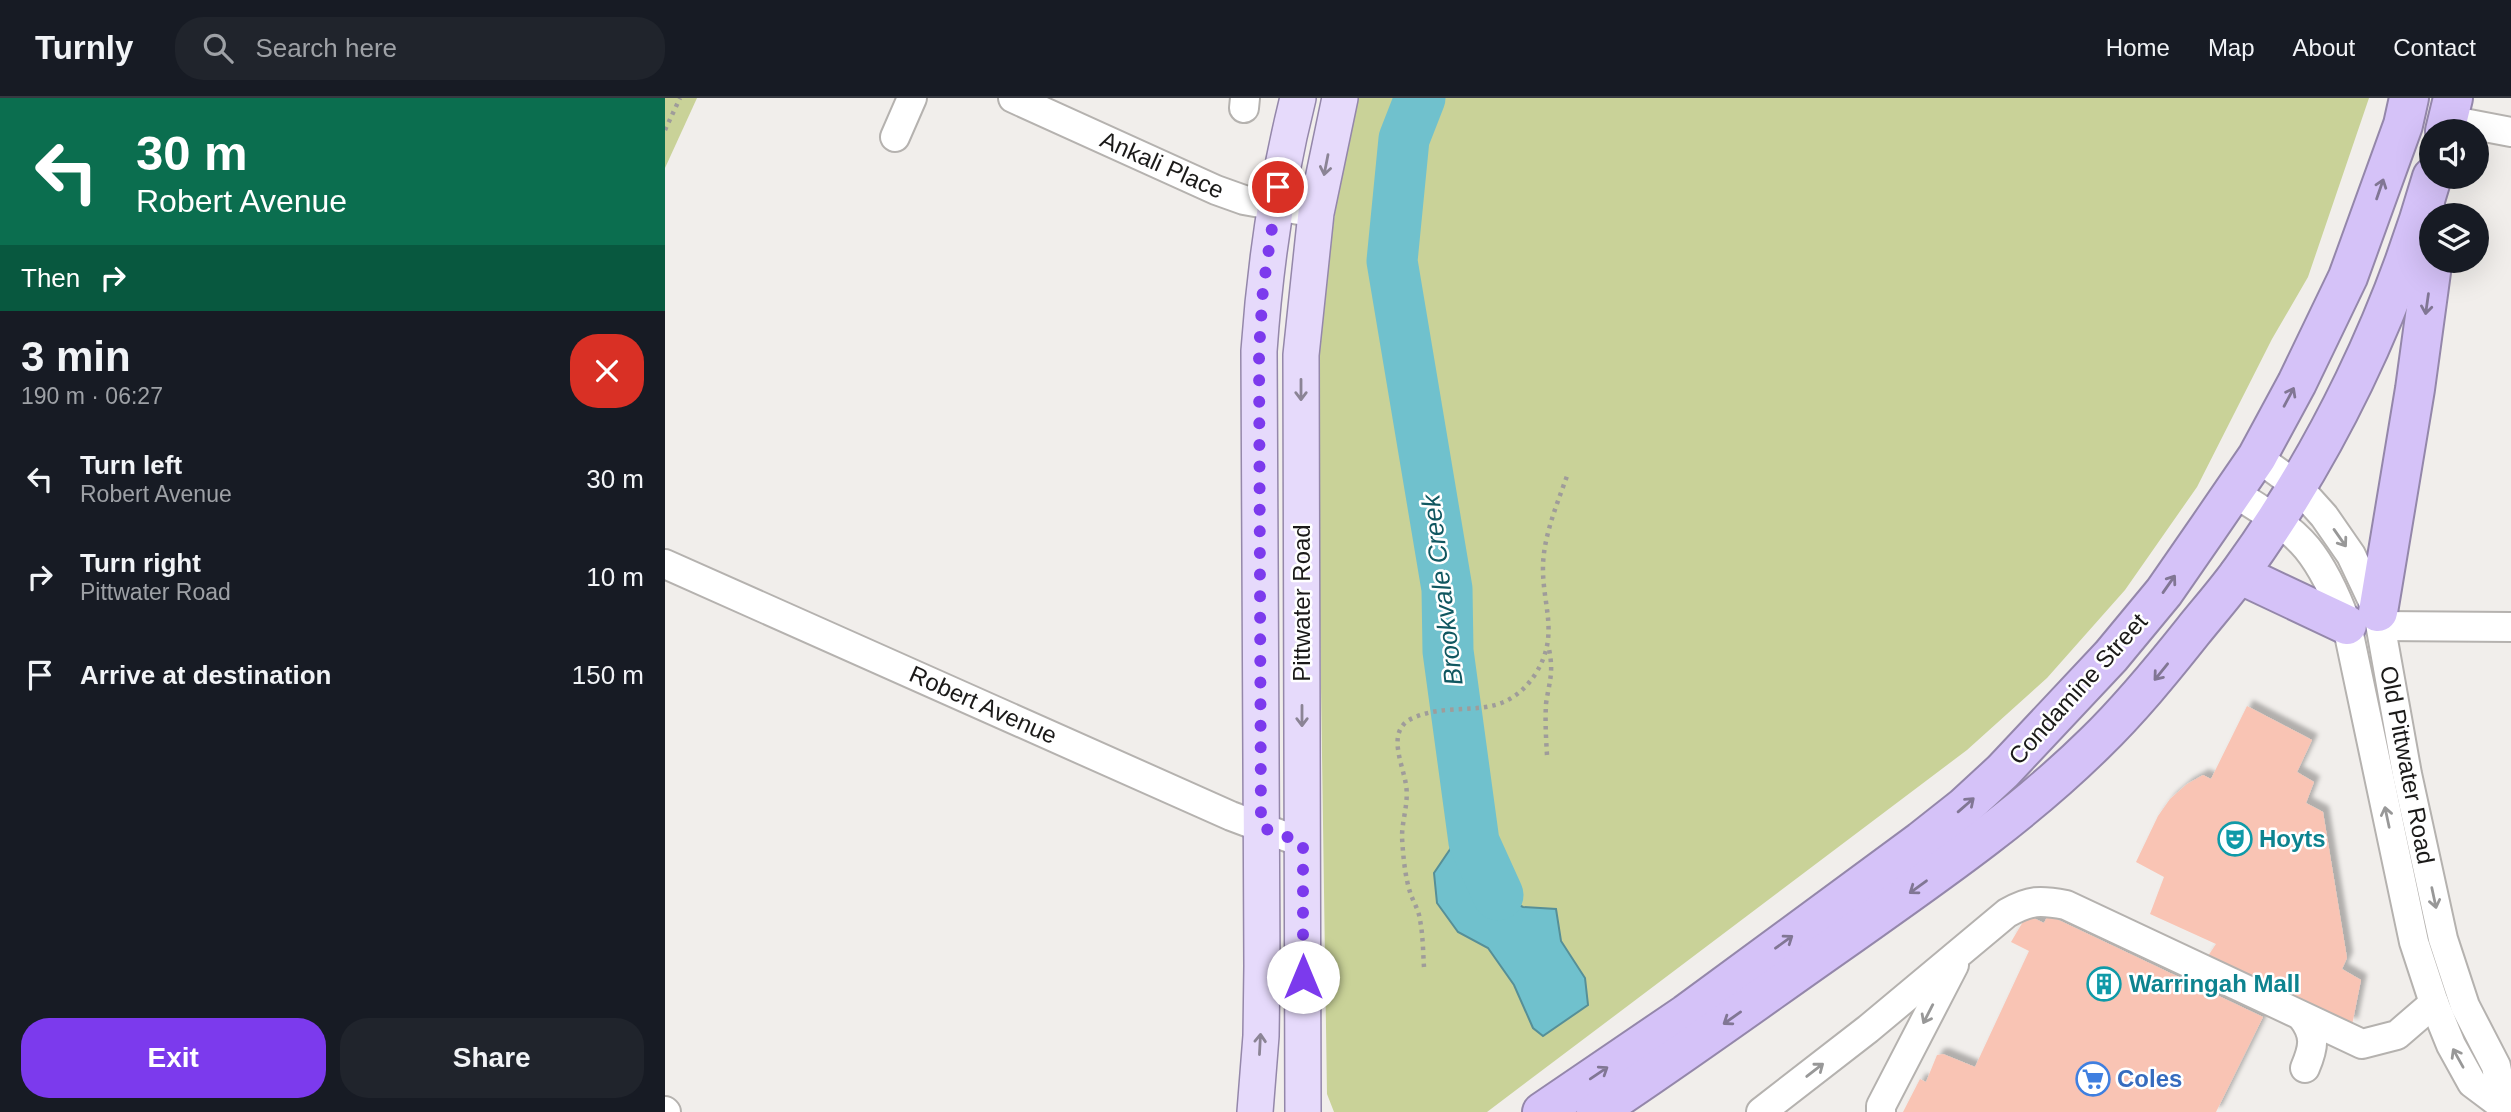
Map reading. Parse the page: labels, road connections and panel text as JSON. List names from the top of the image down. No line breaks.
{"streets":{"highway":["Condamine Street"],"main road":["Pittwater Road"],"street":["Ankali Place","Robert Avenue","Old Pittwater Road"]},"crossings":[["Ankali Place","Pittwater Road"],["Pittwater Road","Robert Avenue"],["Condamine Street","Old Pittwater Road"]],"water":["Brookvale Creek"],"places":{"theatre":["Hoyts"],"building":["Warringah Mall"],"supermarket":["Coles"]},"page":{"header":"Turnly","search":"Search here","nav":["Home","Map","About","Contact"],"turn":["30 m","Robert Avenue"],"then":"Then","heading":["3 min","190 m · 06:27"],"list":[{"name":"Turn left","note":"Robert Avenue","value":"30 m"},{"name":"Turn right","note":"Pittwater Road","value":"10 m"},{"name":"Arrive at destination","value":"150 m"}],"buttons":["Exit","Share"]}}
